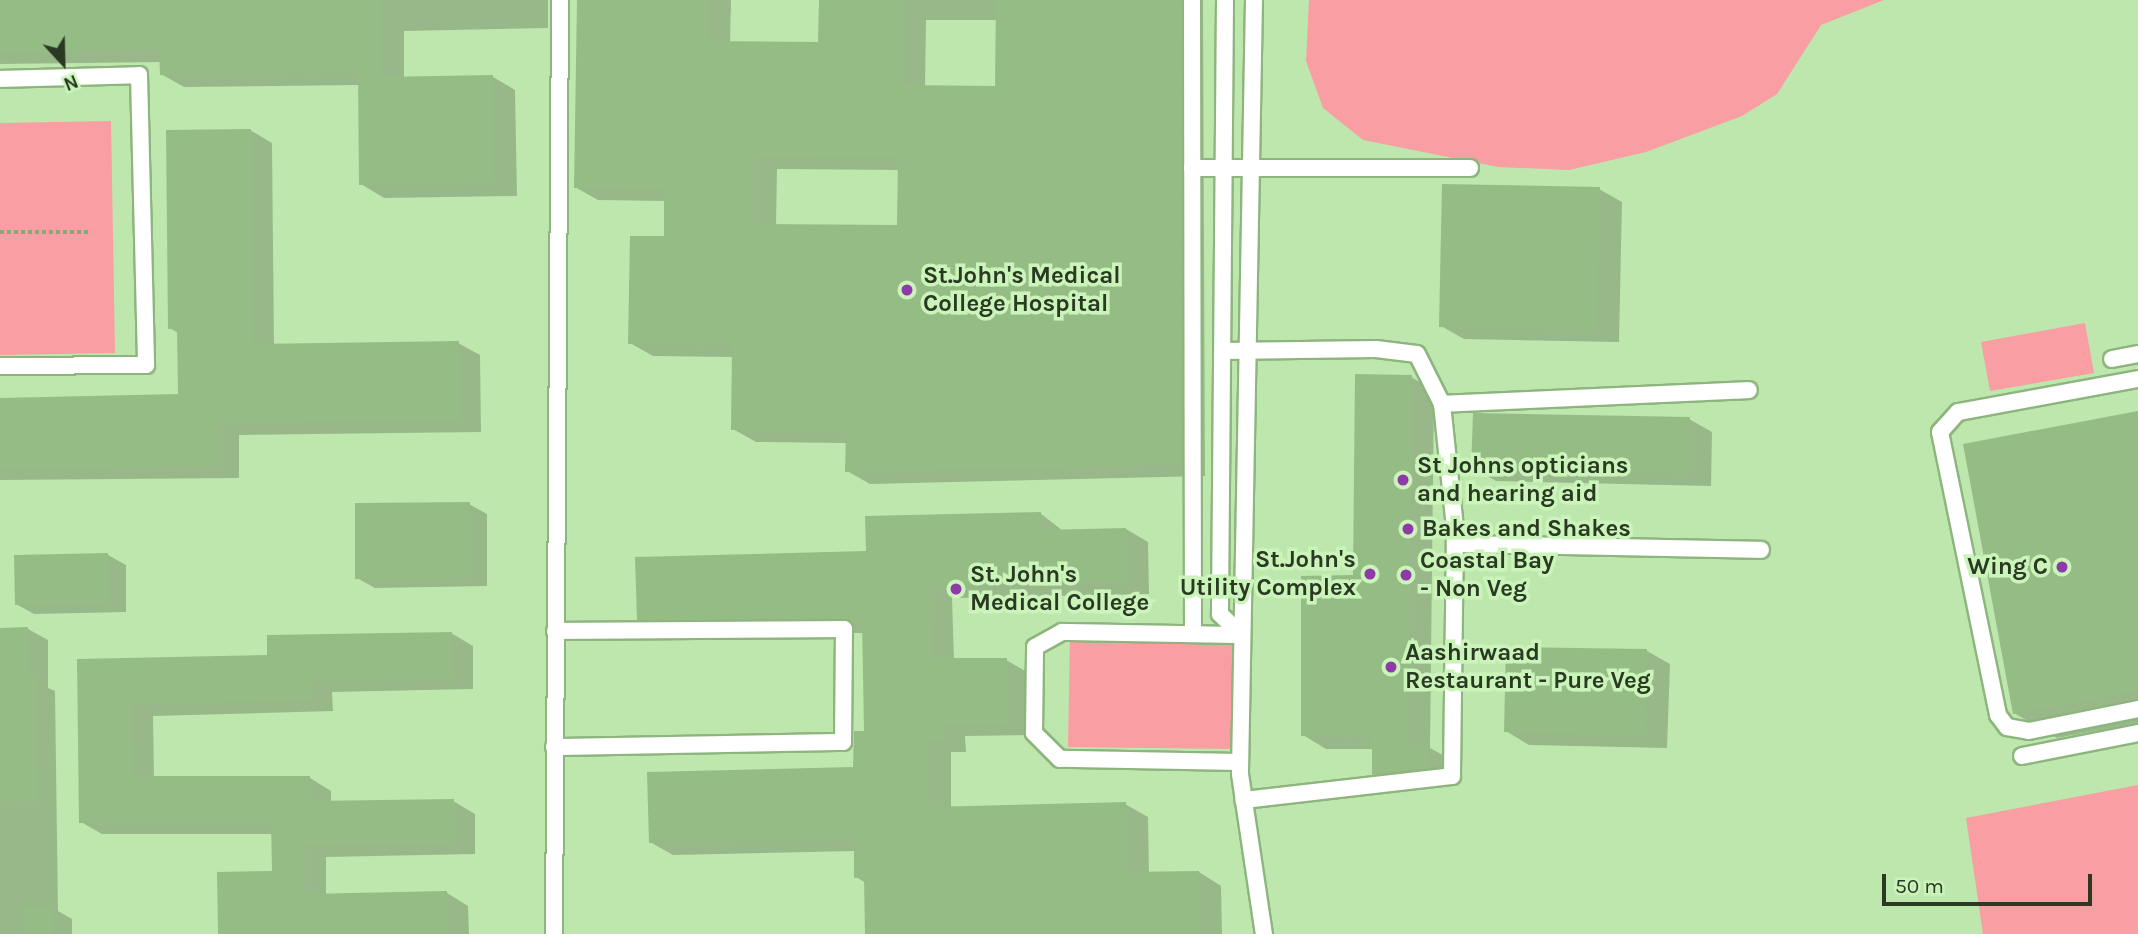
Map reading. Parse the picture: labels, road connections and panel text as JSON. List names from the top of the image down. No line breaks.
{"places":["St.John's Medical College Hospital","St Johns opticians and hearing aid","Bakes and Shakes","Wing C","St.John's Utility Complex","Coastal Bay - Non Veg","St. John's Medical College","Aashirwaad Restaurant - Pure Veg"],"scale_bar":"50 m","north":"bottom"}
